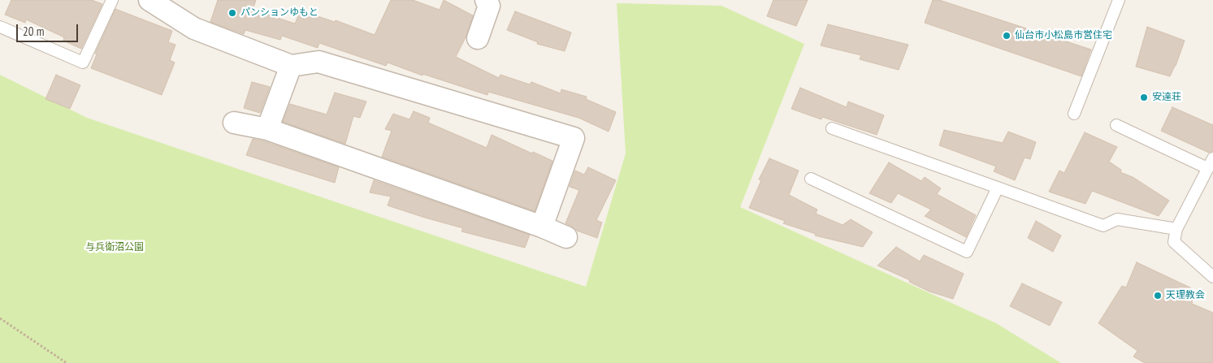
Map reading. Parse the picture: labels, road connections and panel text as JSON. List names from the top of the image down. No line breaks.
{"parks":["与兵衛沼公園"],"places":["パンションゆもと","仙台市小松島市営住宅","安達荘","天理教会"],"scale_bar":"20 m"}
